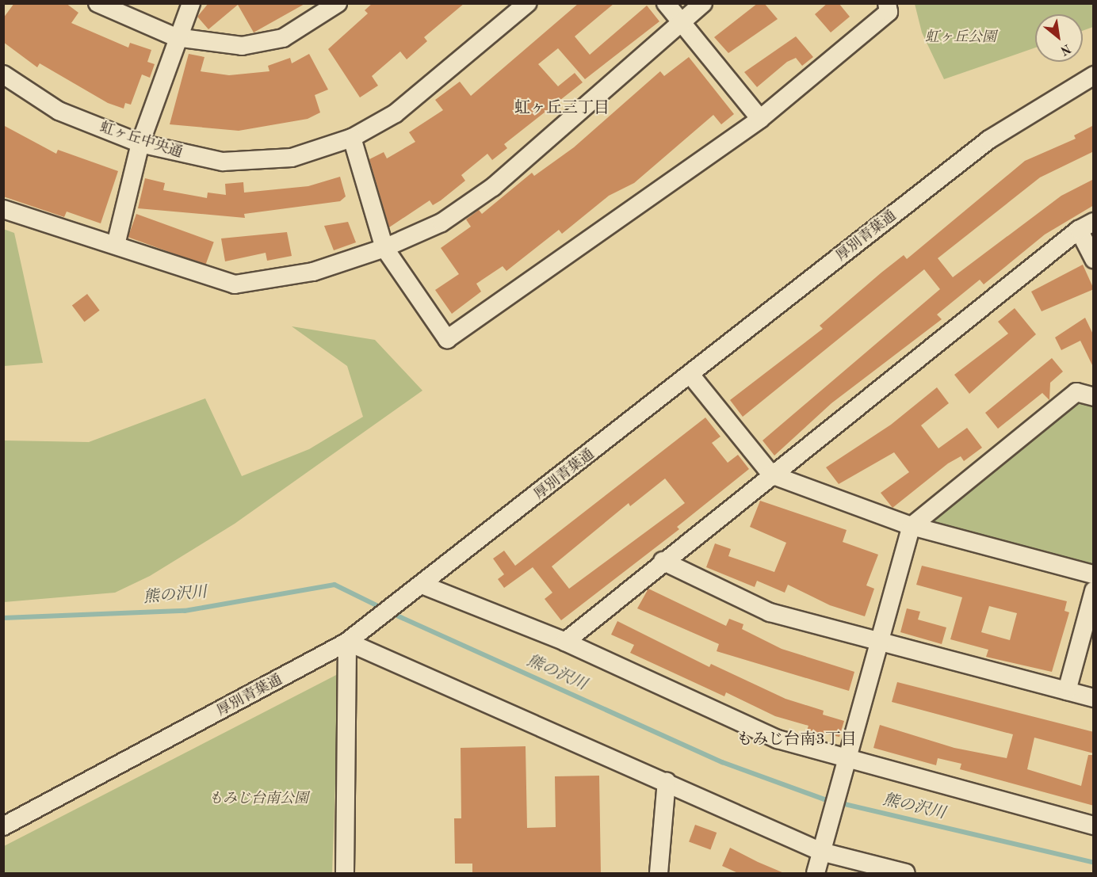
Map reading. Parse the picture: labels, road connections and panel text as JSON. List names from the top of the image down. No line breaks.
{"streets":{"street":["虹ヶ丘中央通","厚別青葉通"]},"districts":["虹ヶ丘三丁目","もみじ台南3丁目"],"water":["熊の沢川"],"parks":["虹ヶ丘公園","もみじ台南公園"],"north":"bottom right"}
